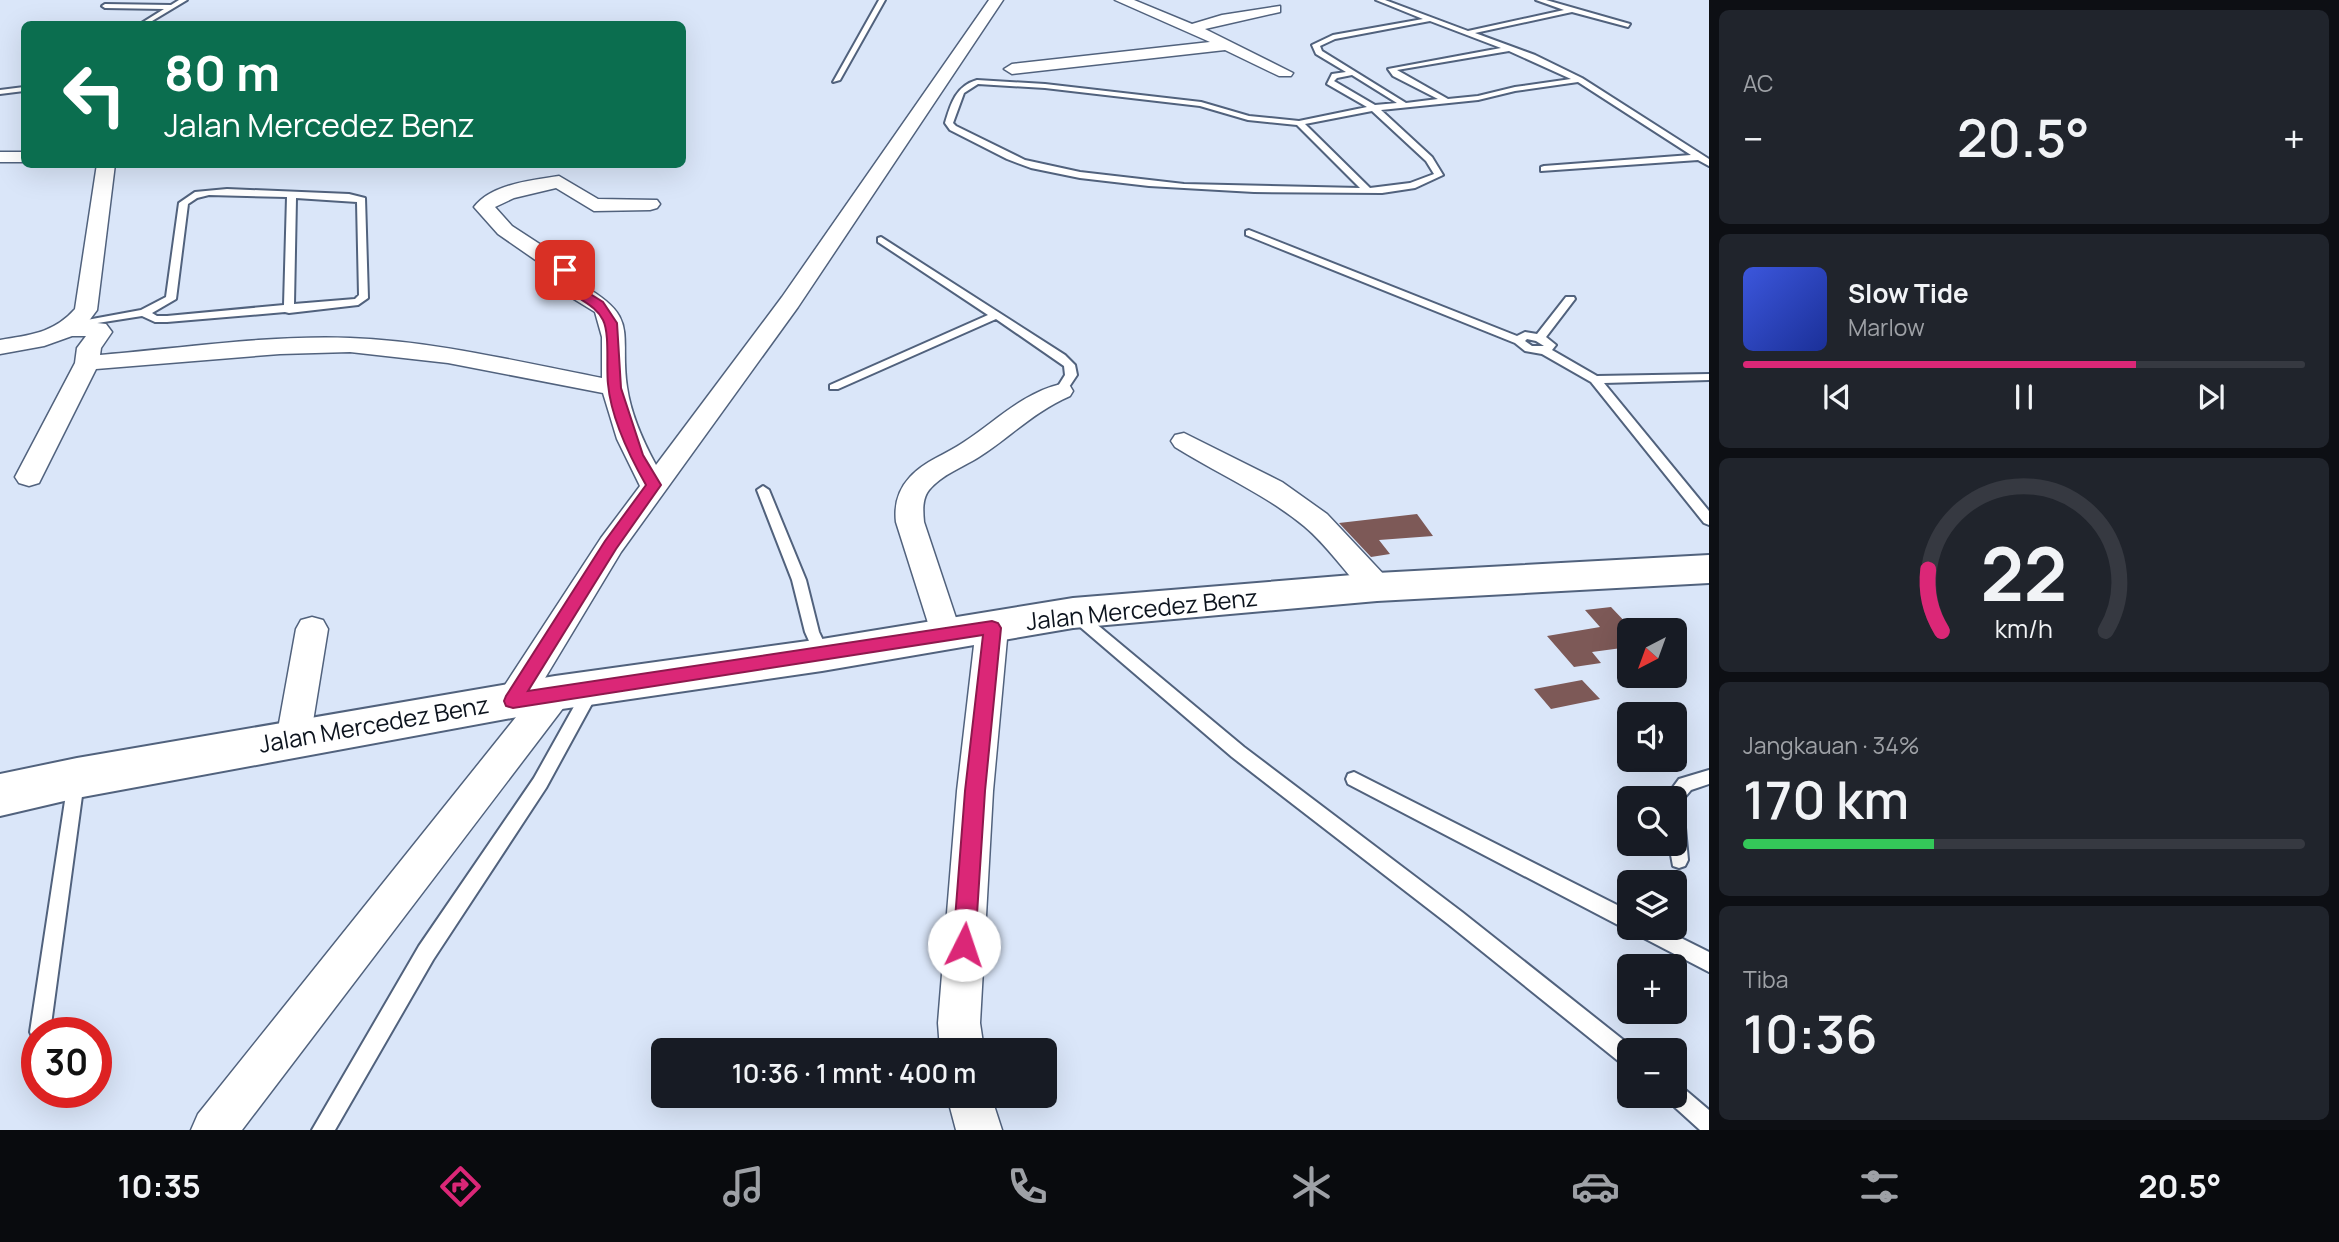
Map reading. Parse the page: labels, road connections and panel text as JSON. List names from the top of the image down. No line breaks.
{"streets":{"main road":["Jalan Mercedez Benz"]},"north":"bottom left","page":{"tile":["AC",["Jangkauan · 34%","170 km"],["Tiba","10:36"]],"turn":["80 m","Jalan Mercedez Benz"],"heat":["−","20.5°","+"],"song":["Slow Tide","Marlow"],"map_buttons":["+","−"],"limit":"30","trip":"10:36 · 1 mnt · 400 m","tabs":["10:35","20.5°"],"gauge":["22","km/h"]}}
